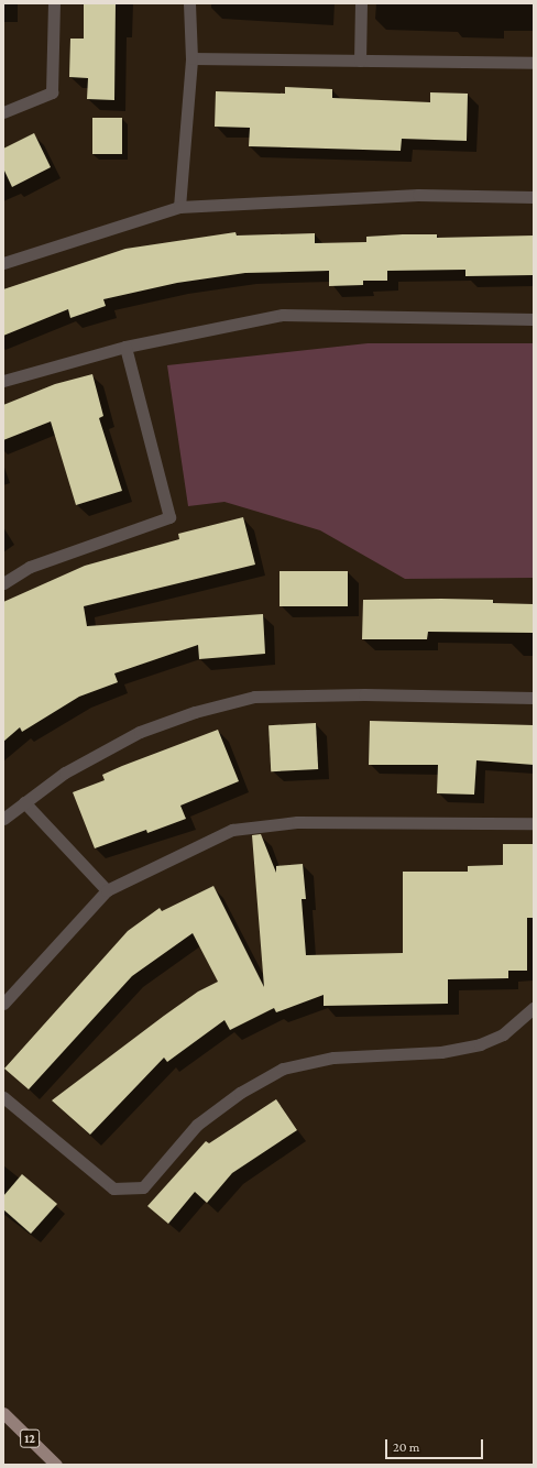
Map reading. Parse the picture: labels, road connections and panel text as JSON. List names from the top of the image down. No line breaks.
{"streets":{"main road":["12"]},"scale_bar":"20 m"}
